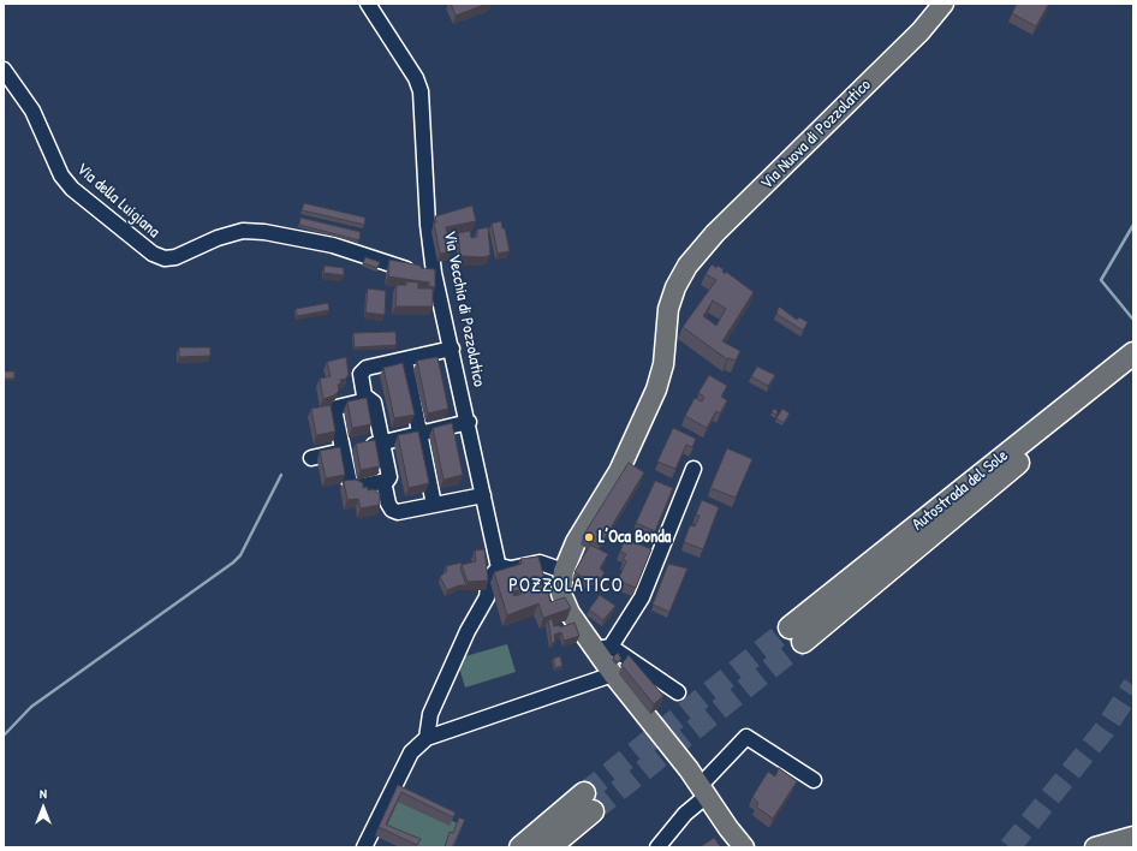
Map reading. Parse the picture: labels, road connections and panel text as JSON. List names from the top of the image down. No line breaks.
{"streets":{"highway":["Autostrada del Sole"],"main road":["Via Nuova di Pozzolatico"],"street":["Via della Luigiana","Via Vecchia di Pozzolatico"]},"crossings":[["Via della Luigiana","Via Vecchia di Pozzolatico"]],"districts":["POZZOLATICO"],"places":["L’Oca Bonda"],"north":"top"}
